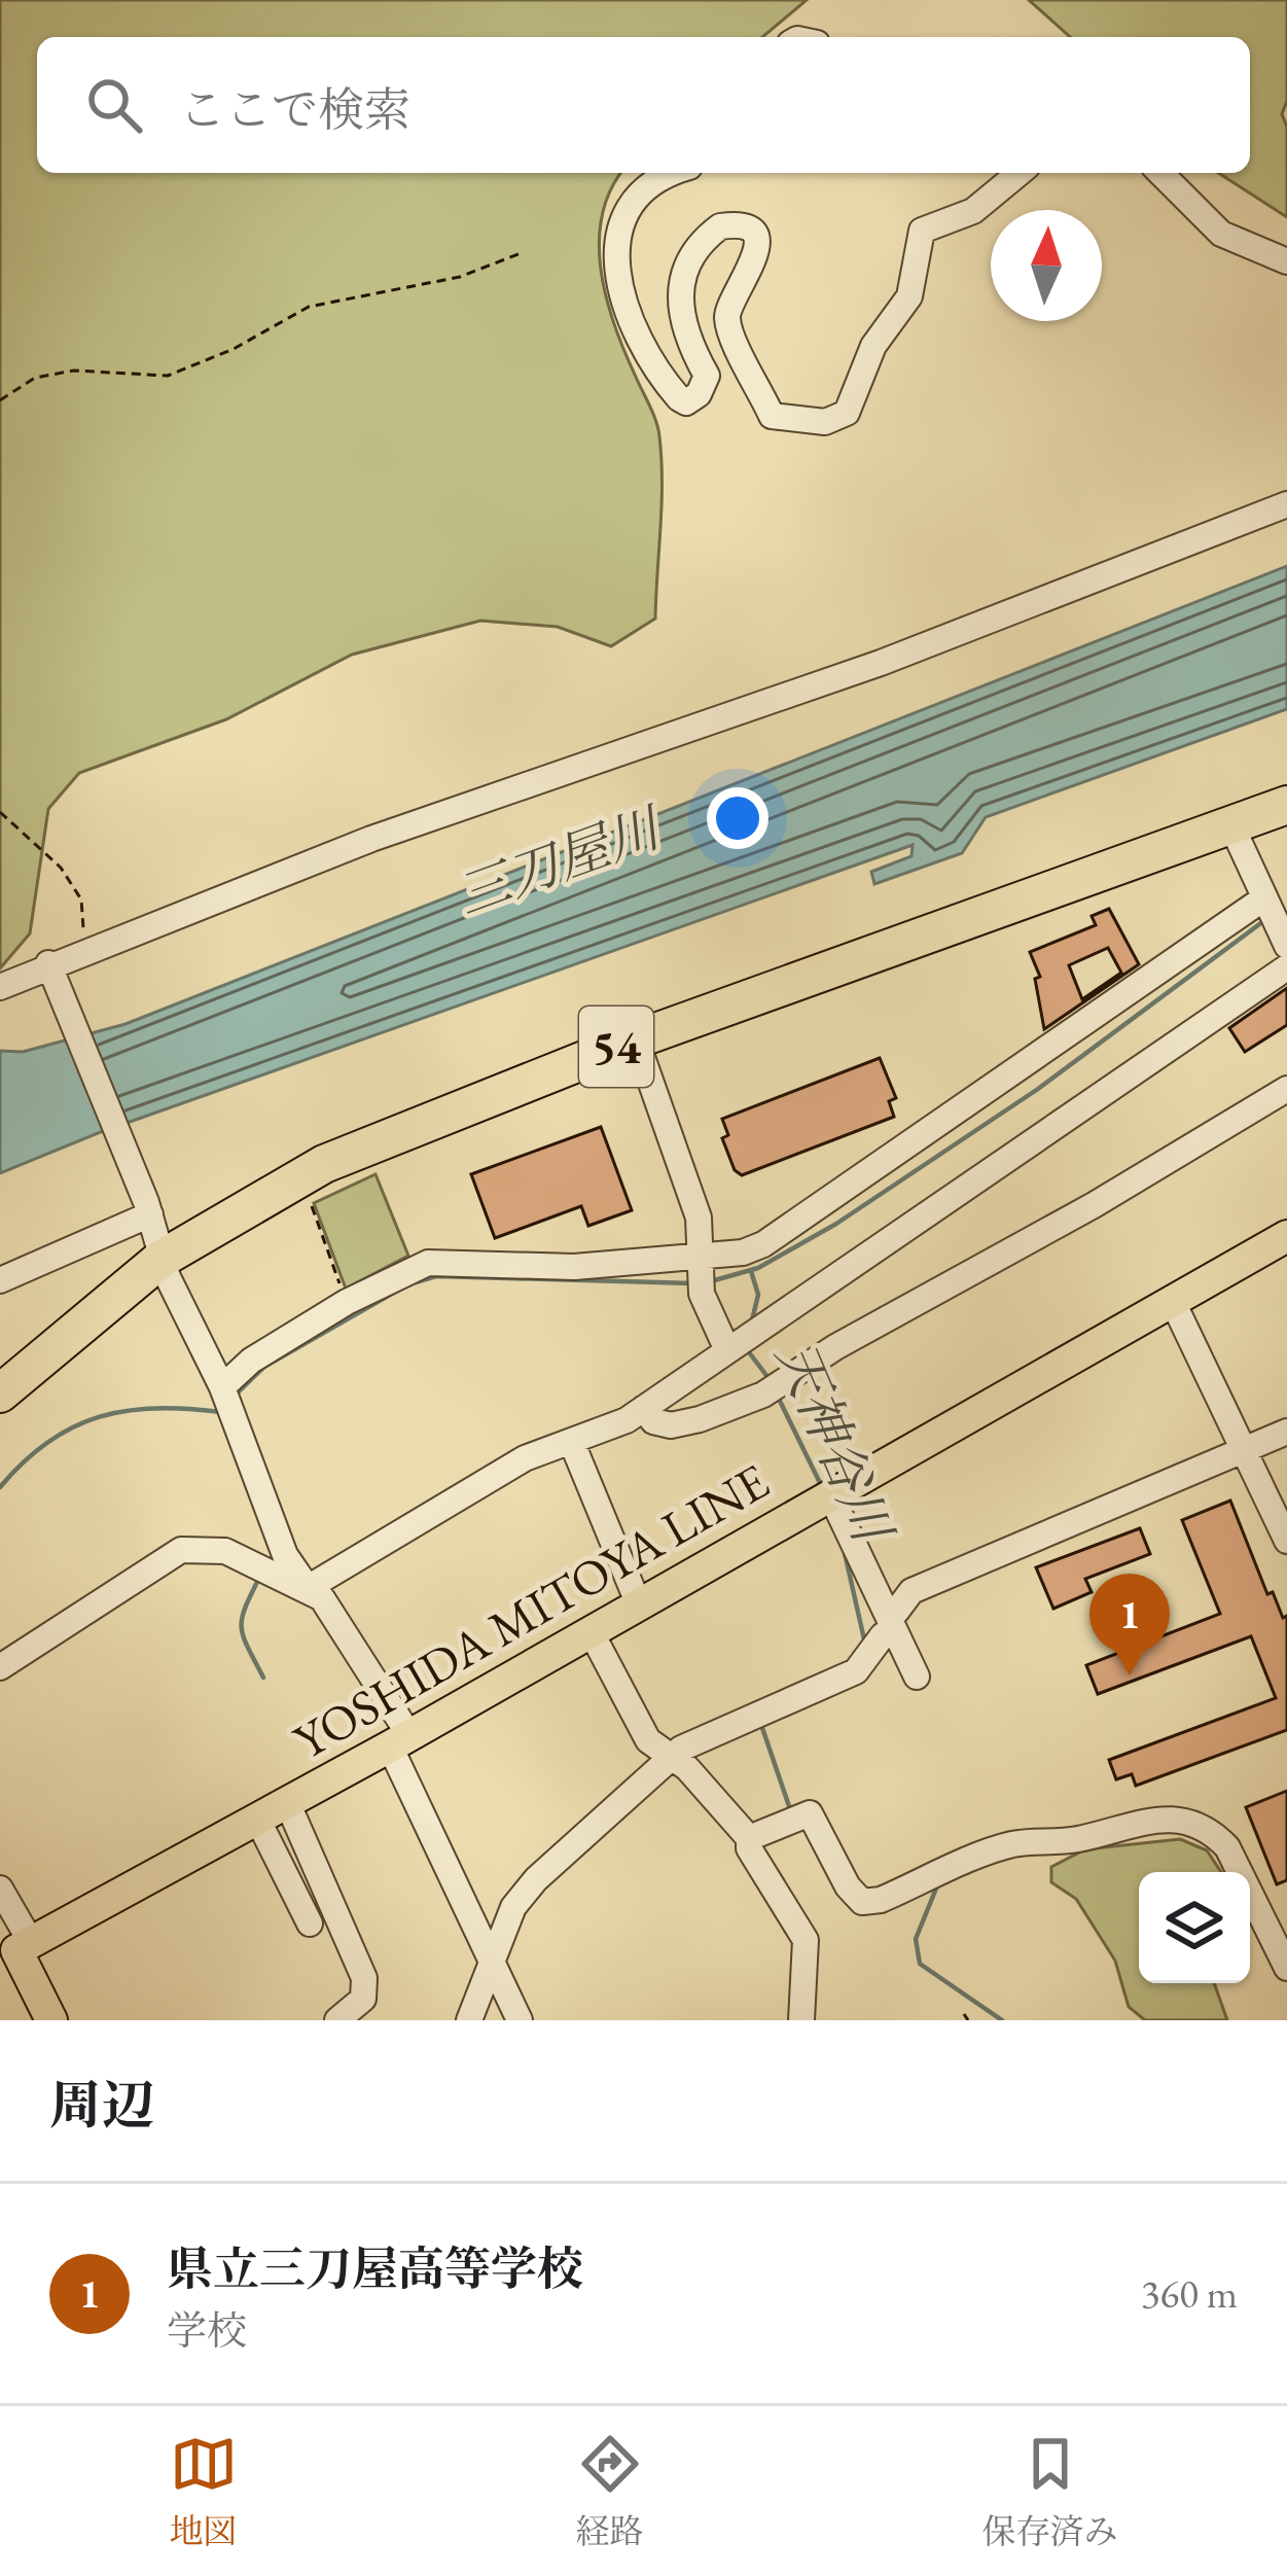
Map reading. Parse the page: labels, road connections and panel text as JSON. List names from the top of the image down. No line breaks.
{"streets":{"highway":["54"],"main road":["YOSHIDA MITOYA LINE"]},"water":["三刀屋川","天神谷川"],"north":"top","page":{"search":"ここで検索","pins":"1","heading":"周辺","list":[{"mark":"1","name":"県立三刀屋高等学校","note":"学校","value":"360 m"}],"nav":["地図","経路","保存済み"]}}
